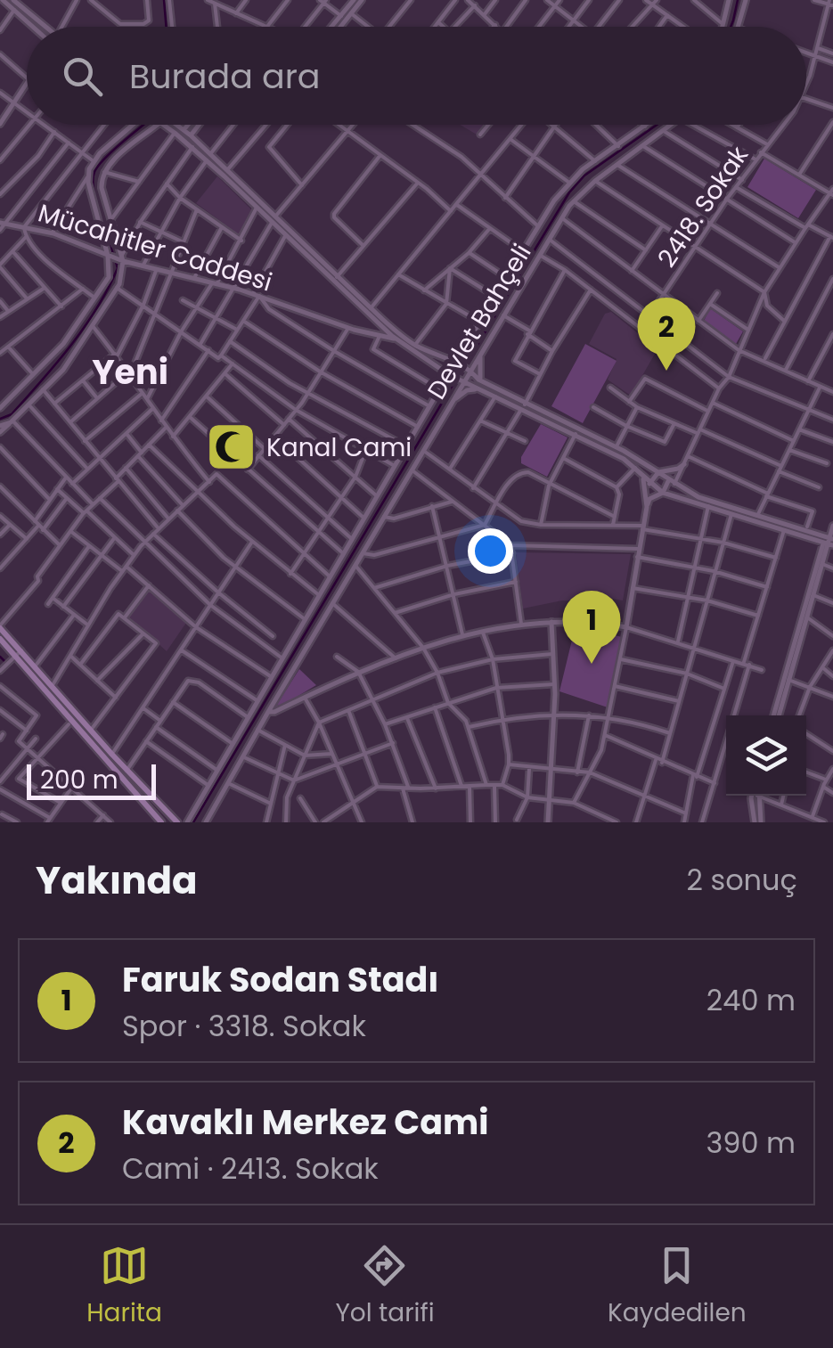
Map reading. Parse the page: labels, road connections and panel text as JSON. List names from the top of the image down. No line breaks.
{"streets":{"street":["2418. Sokak","Mücahitler Caddesi","Devlet Bahçeli"]},"districts":["Yeni"],"places":{"mosque":["Kanal Cami"]},"scale_bar":"200 m","page":{"search":"Burada ara","pins":["2","1"],"scale":"200 m","heading":["Yakında","2 sonuç"],"list":[{"mark":"1","name":"Faruk Sodan Stadı","note":"Spor · 3318. Sokak","value":"240 m"},{"mark":"2","name":"Kavaklı Merkez Cami","note":"Cami · 2413. Sokak","value":"390 m"}],"nav":["Harita","Yol tarifi","Kaydedilen"]}}
